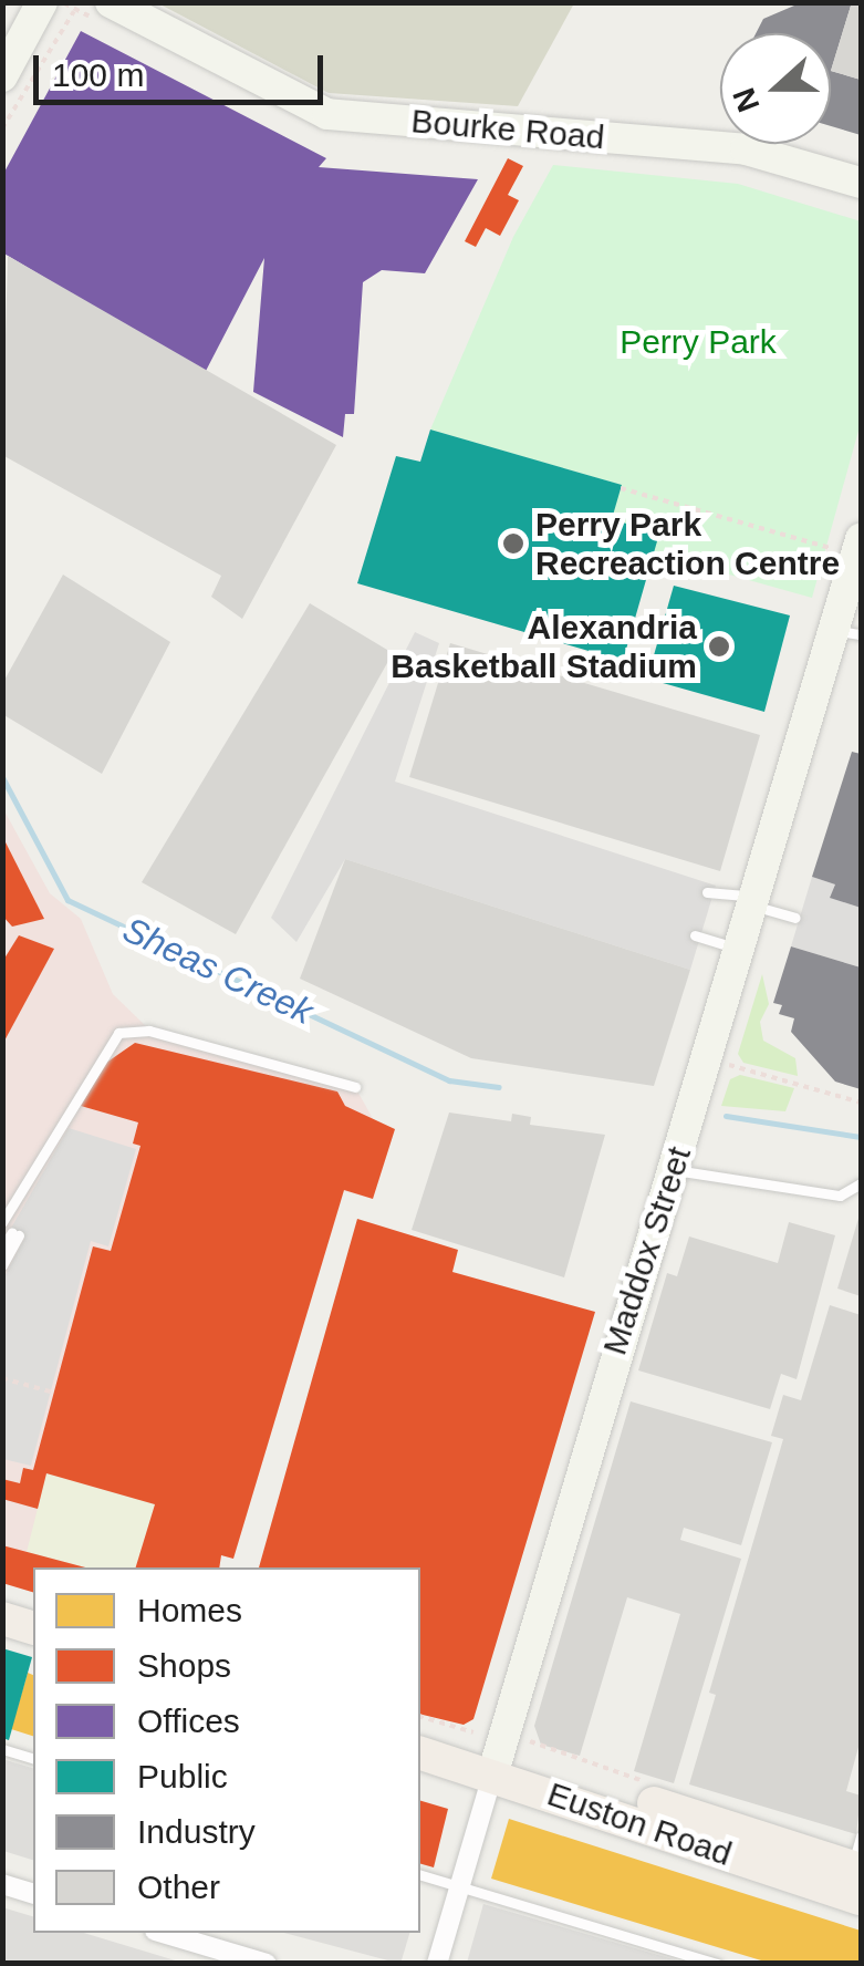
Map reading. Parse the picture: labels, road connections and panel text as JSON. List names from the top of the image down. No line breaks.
{"streets":{"main road":["Euston Road"],"street":["Bourke Road","Maddox Street"]},"crossings":[["Maddox Street","Euston Road"]],"water":["Sheas Creek"],"parks":["Perry Park"],"places":["Perry Park Recreaction Centre","Alexandria Basketball Stadium"],"legend":["Homes","Shops","Offices","Public","Industry","Other"],"scale_bar":"100 m","north":"left"}
